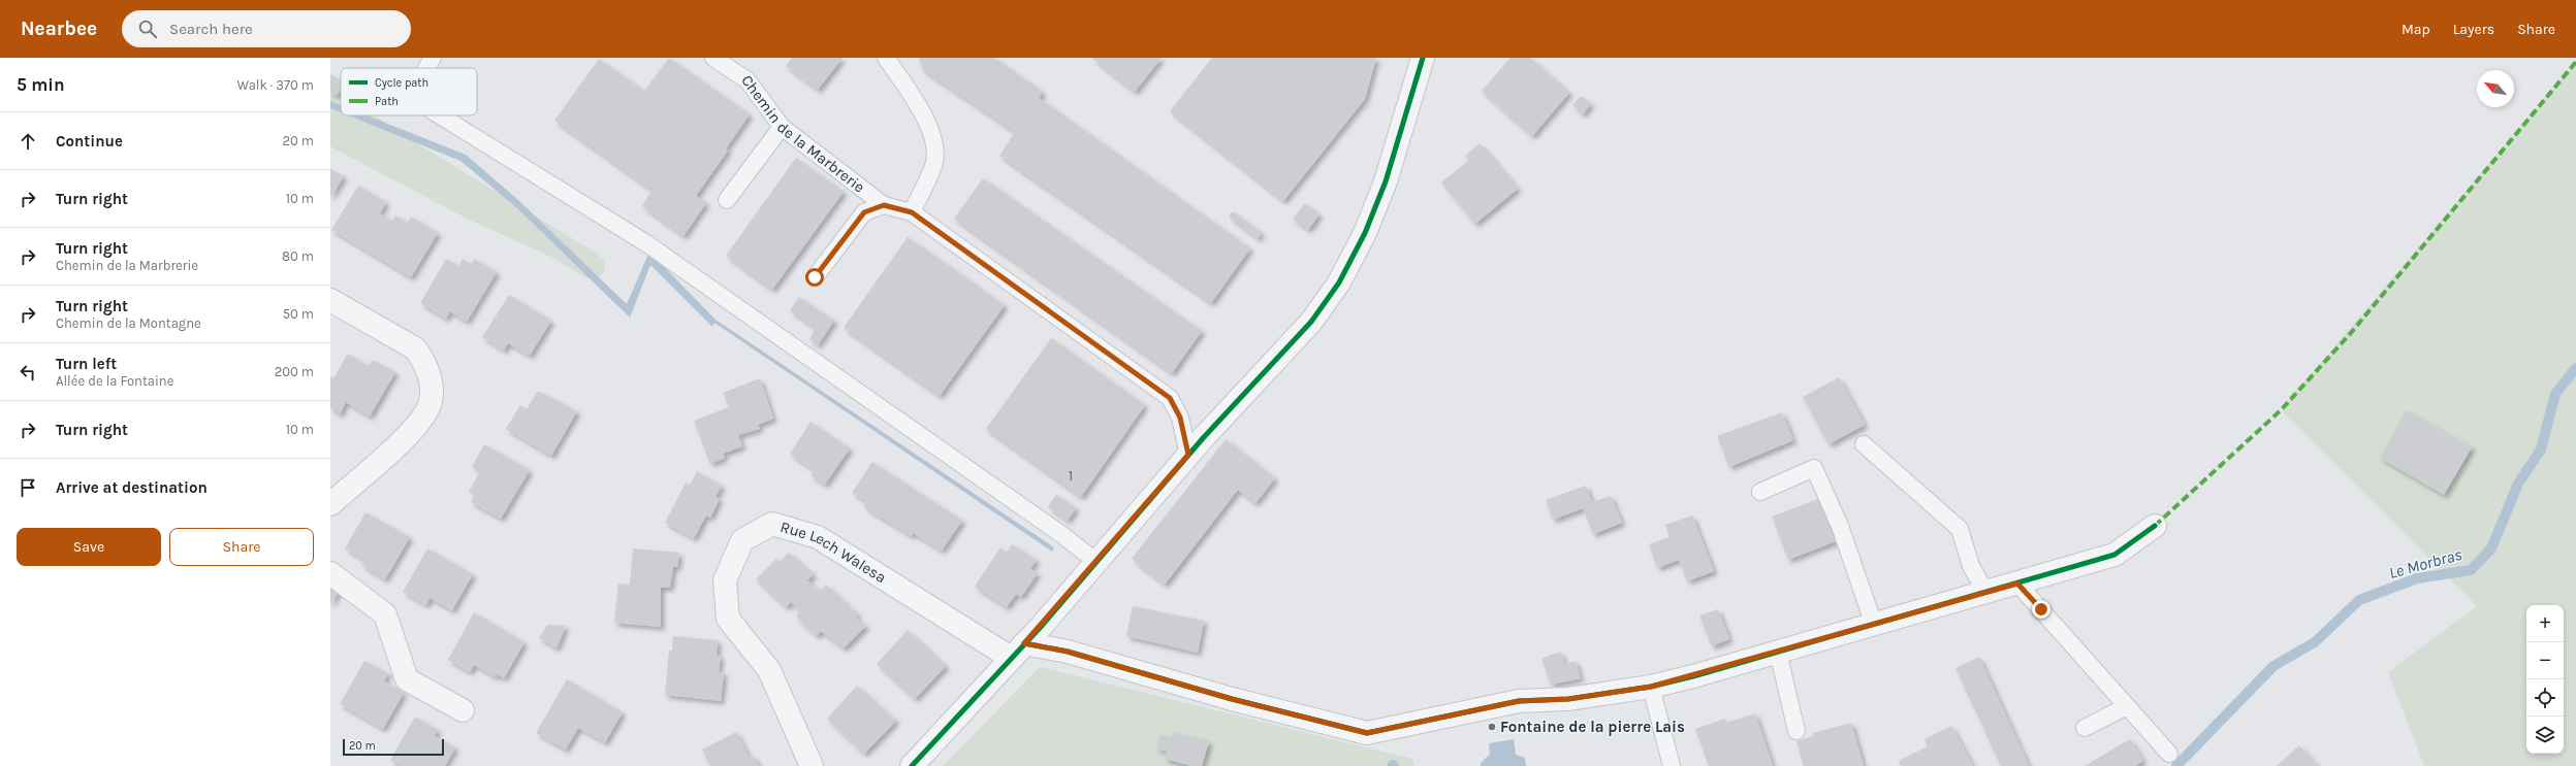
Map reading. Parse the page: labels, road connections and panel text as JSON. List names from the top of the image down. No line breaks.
{"streets":{"street":["Rue Lech Walesa"],"lane":["Chemin de la Marbrerie"]},"water":["Le Morbras"],"places":["Fontaine de la pierre Lais"],"house_numbers":["1"],"legend":["Cycle path","Path"],"scale_bar":"20 m","north":"top left","page":{"header":"Nearbee","search":"Search here","nav":["Map","Layers","Share"],"heading":["5 min","Walk · 370 m"],"list":[["Continue","20 m"],["Turn right","10 m"],["Turn right","Chemin de la Marbrerie","80 m"],["Turn right","Chemin de la Montagne","50 m"],["Turn left","Allée de la Fontaine","200 m"],["Turn right","10 m"],"Arrive at destination"],"buttons":["Save","Share"],"map_buttons":["+","−"],"scale":"20 m"}}
